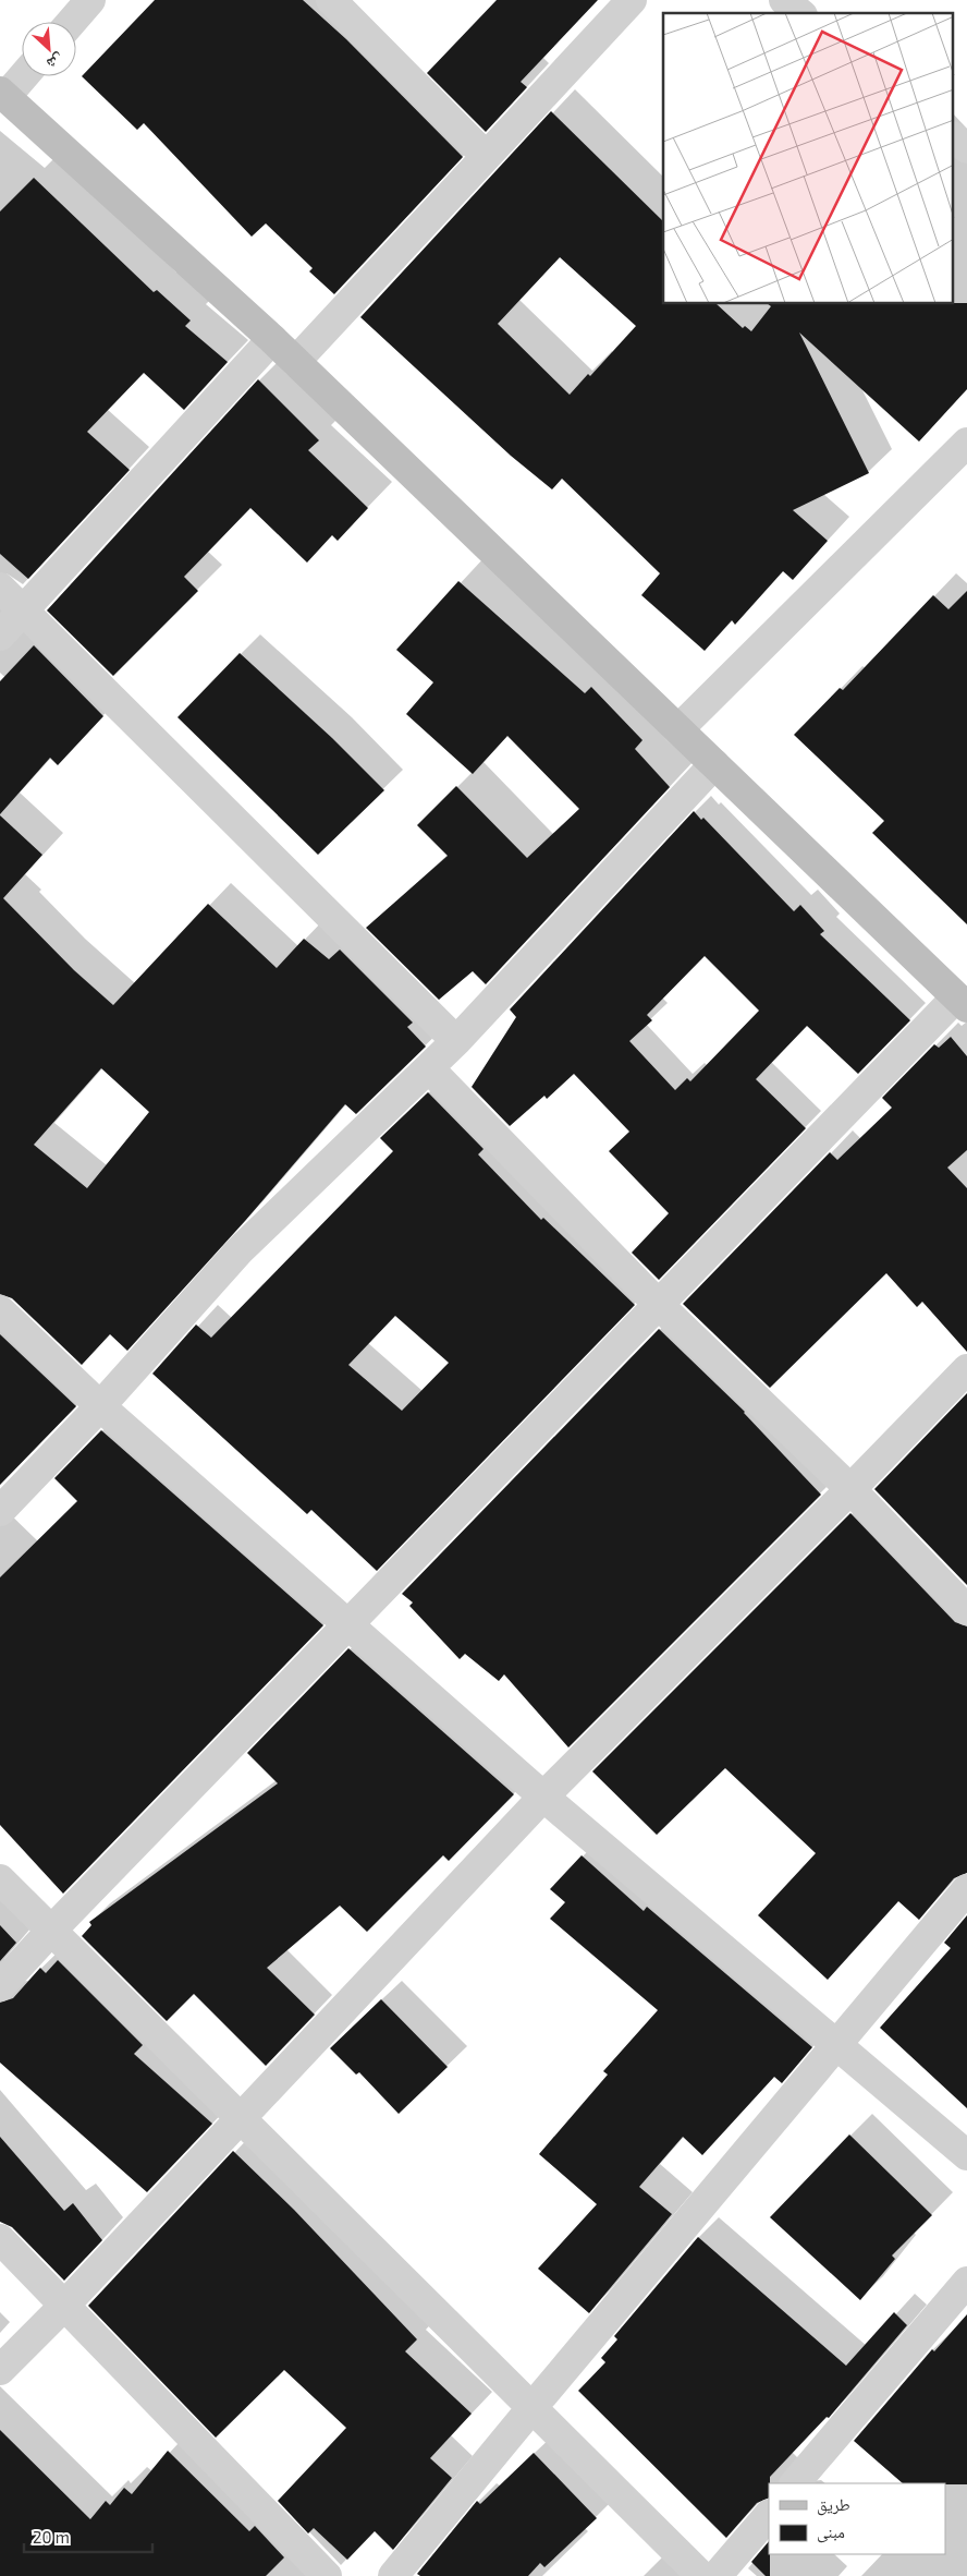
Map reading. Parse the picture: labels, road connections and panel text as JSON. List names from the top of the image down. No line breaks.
{"legend":["طريق","مبنى"],"scale_bar":"20 m","north":"bottom right"}
